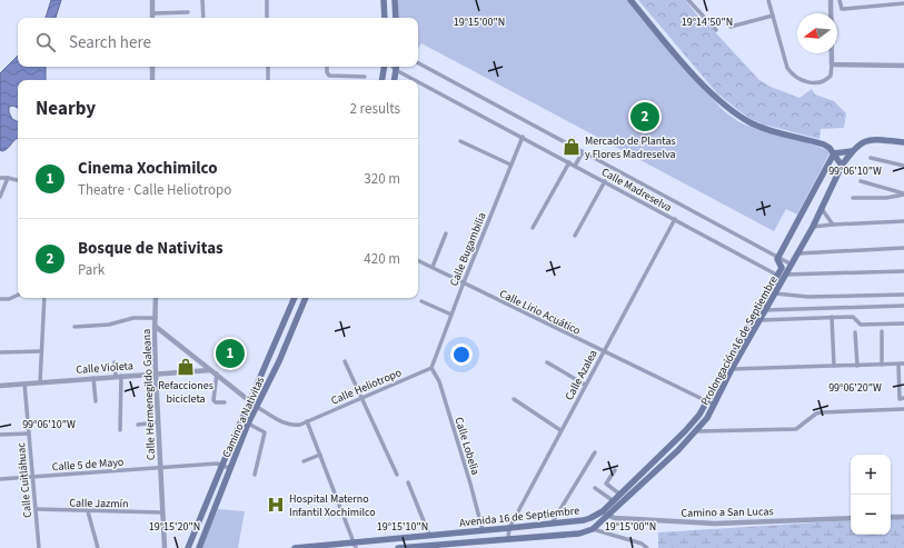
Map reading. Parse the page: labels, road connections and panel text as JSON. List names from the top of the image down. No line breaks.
{"streets":{"main road":["Prolongación 16 de Septiembre","Camino a Nativitas","Avenida 16 de Septiembre"],"street":["Calle Madreselva","Calle Bugambilia","Calle Lirio Acuático","Calle Violeta","Calle Azalea","Calle Heliotropo","Calle Hermenegildo Galeana","Calle Lobelia","Calle 5 de Mayo","Calle Cuitláhuac","Calle Jazmín","Camino a San Lucas"]},"crossings":[["Calle Madreselva","Calle Bugambilia"],["Calle Madreselva","Prolongación 16 de Septiembre"],["Calle Madreselva","Calle Azalea"],["Calle Bugambilia","Calle Lirio Acuático"],["Calle Bugambilia","Calle Heliotropo"],["Calle Bugambilia","Calle Lobelia"],["Calle Lirio Acuático","Prolongación 16 de Septiembre"],["Calle Lirio Acuático","Calle Azalea"],["Prolongación 16 de Septiembre","Camino a San Lucas"],["Prolongación 16 de Septiembre","Avenida 16 de Septiembre"],["Calle Violeta","Calle Heliotropo"],["Calle Violeta","Calle Hermenegildo Galeana"],["Calle Violeta","Calle Cuitláhuac"],["Calle Azalea","Avenida 16 de Septiembre"],["Calle Heliotropo","Calle Hermenegildo Galeana"],["Calle Heliotropo","Camino a Nativitas"],["Calle Heliotropo","Calle Lobelia"],["Calle Hermenegildo Galeana","Calle 5 de Mayo"],["Calle Hermenegildo Galeana","Calle Jazmín"],["Camino a Nativitas","Calle 5 de Mayo"],["Calle Lobelia","Avenida 16 de Septiembre"],["Calle 5 de Mayo","Calle Cuitláhuac"],["Calle Cuitláhuac","Calle Jazmín"],["Camino a San Lucas","Avenida 16 de Septiembre"]],"places":{"shop":["Mercado de Plantas y Flores Madreselva","Refacciones bicicleta"],"hospital":["Hospital Materno Infantil Xochimilco"]},"north":"left","page":{"search":"Search here","heading":["Nearby","2 results"],"pins":["2","1"],"list":[{"mark":"1","name":"Cinema Xochimilco","note":"Theatre · Calle Heliotropo","value":"320 m"},{"mark":"2","name":"Bosque de Nativitas","note":"Park","value":"420 m"}],"map_buttons":["+","−"]},"coordinates":["19°15'00\"N","19°14'50\"N","99°06'10\"W","99°06'20\"W","19°15'20\"N","19°15'10\"N"]}
